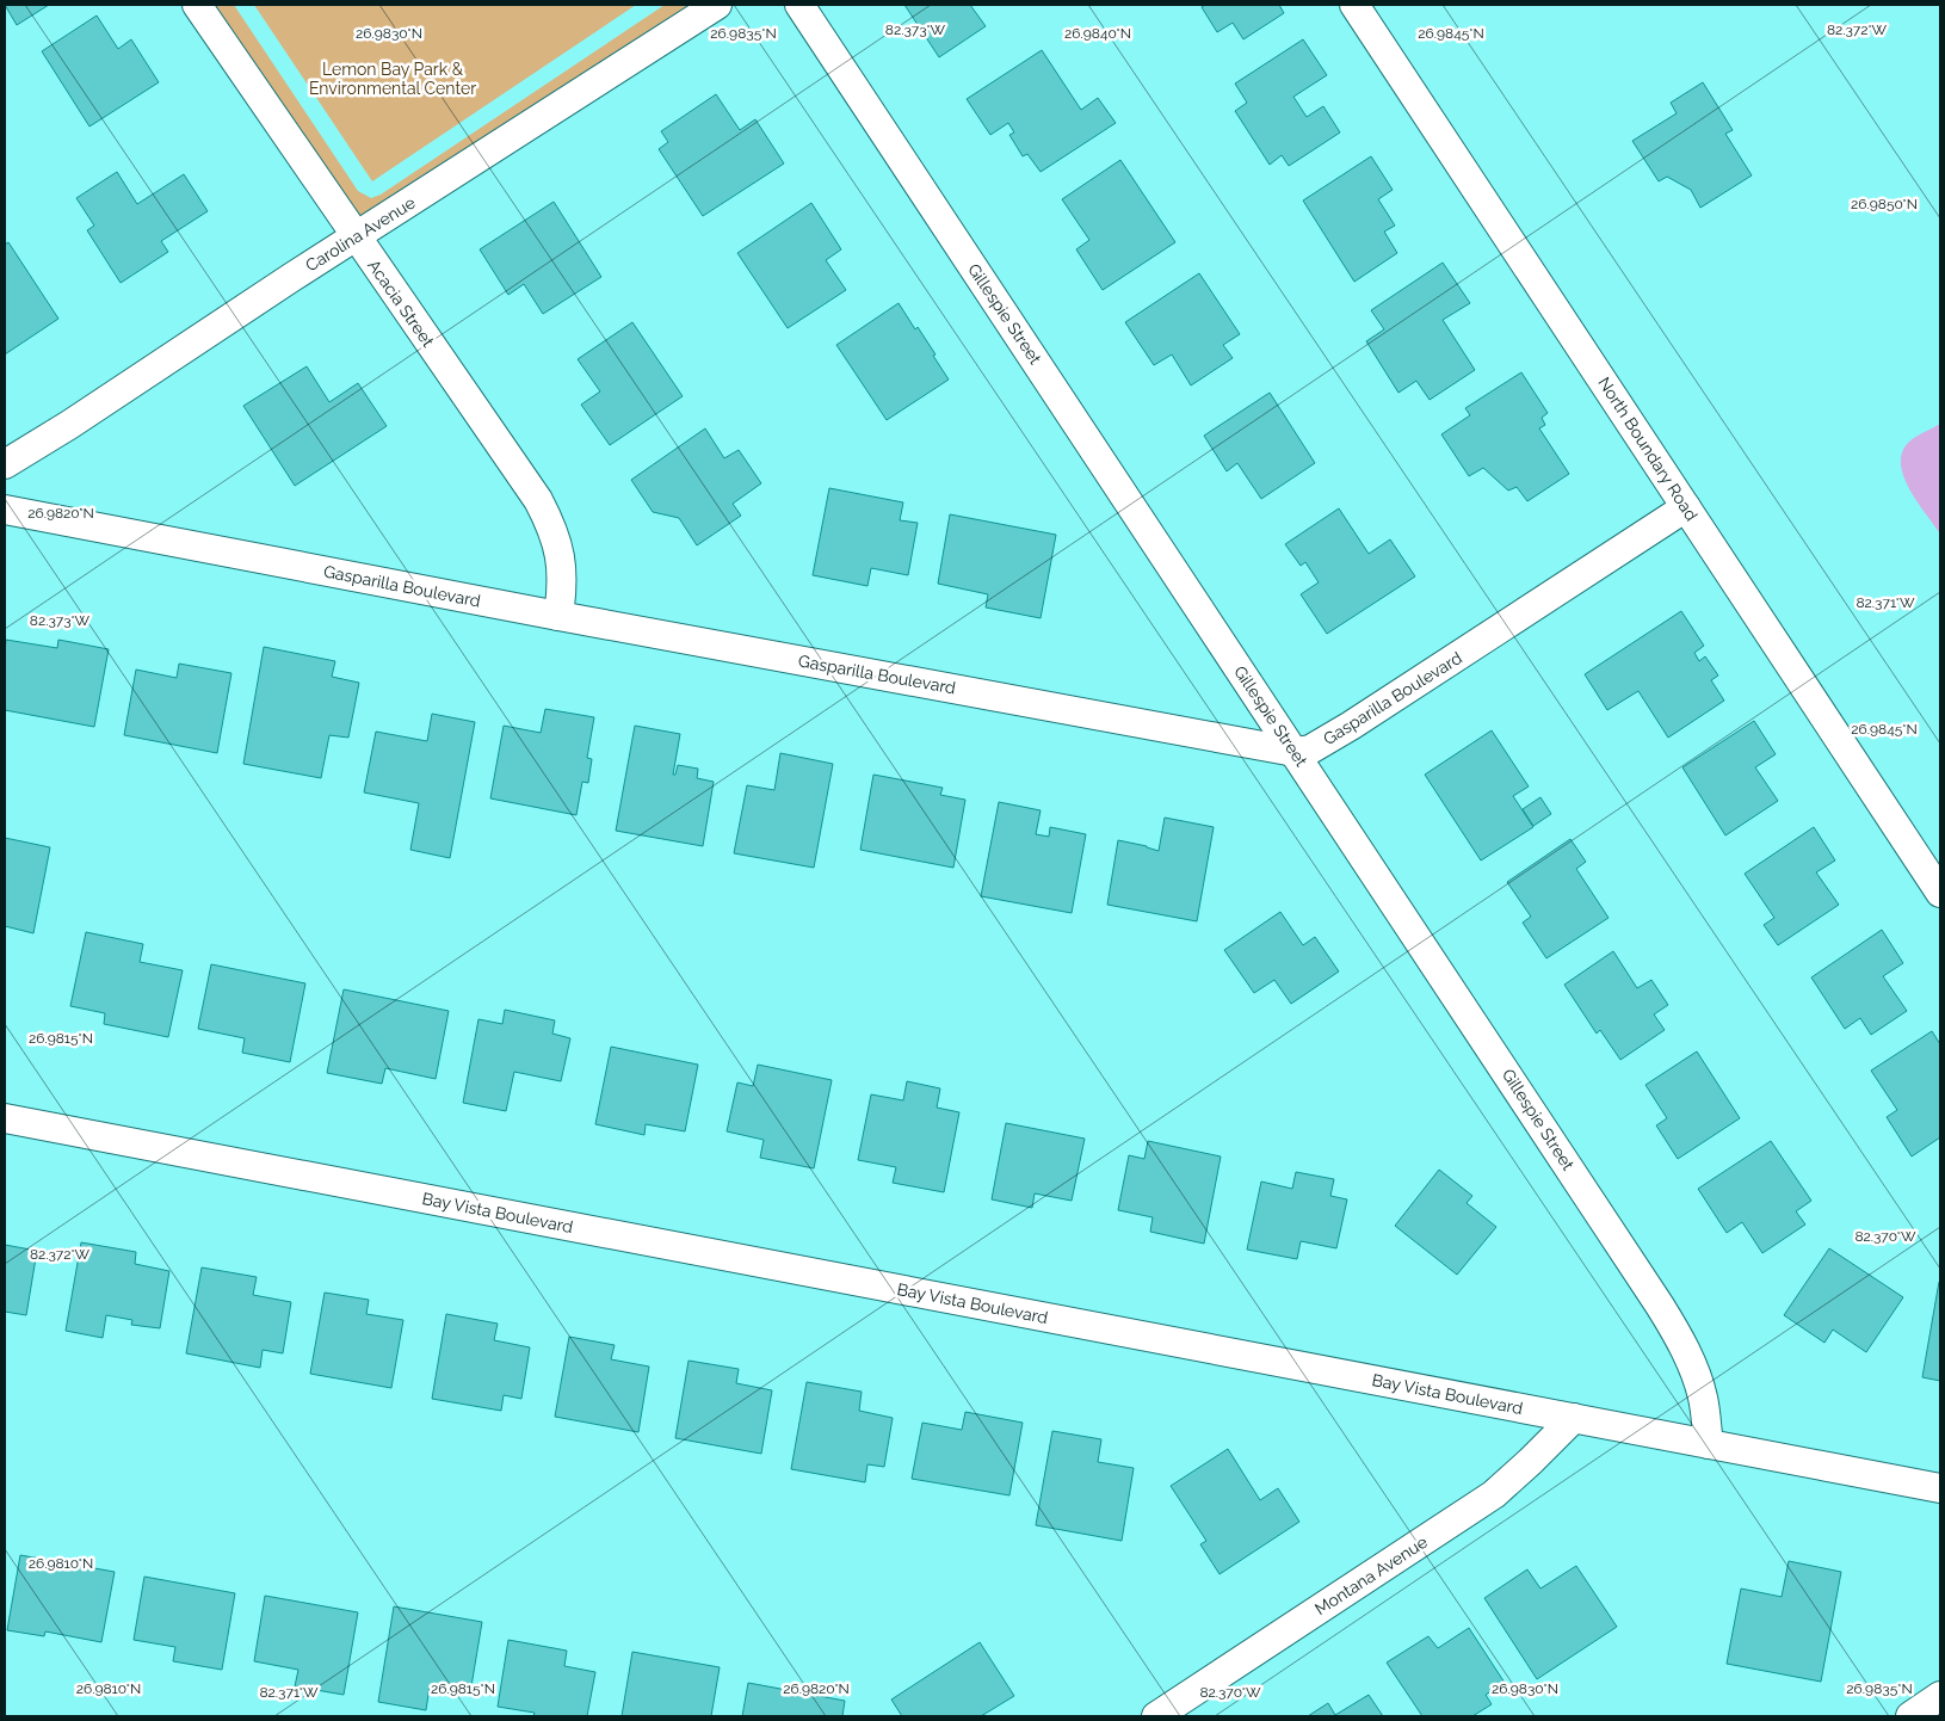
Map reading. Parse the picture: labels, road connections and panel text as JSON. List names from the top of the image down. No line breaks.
{"streets":{"street":["Carolina Avenue","Acacia Street","Gillespie Street","North Boundary Road","Gasparilla Boulevard","Bay Vista Boulevard","Montana Avenue"]},"crossings":[["Carolina Avenue","Acacia Street"],["Acacia Street","Gasparilla Boulevard"],["Gillespie Street","Gasparilla Boulevard"],["Gillespie Street","Bay Vista Boulevard"],["North Boundary Road","Gasparilla Boulevard"],["Bay Vista Boulevard","Montana Avenue"]],"parks":["Lemon Bay Park & Environmental Center"],"coordinates":["82.373°W","82.372°W","26.9835°N","26.9830°N","26.9840°N","26.9845°N","26.9850°N","26.9820°N","82.371°W","26.9815°N","82.370°W","26.9810°N"]}
